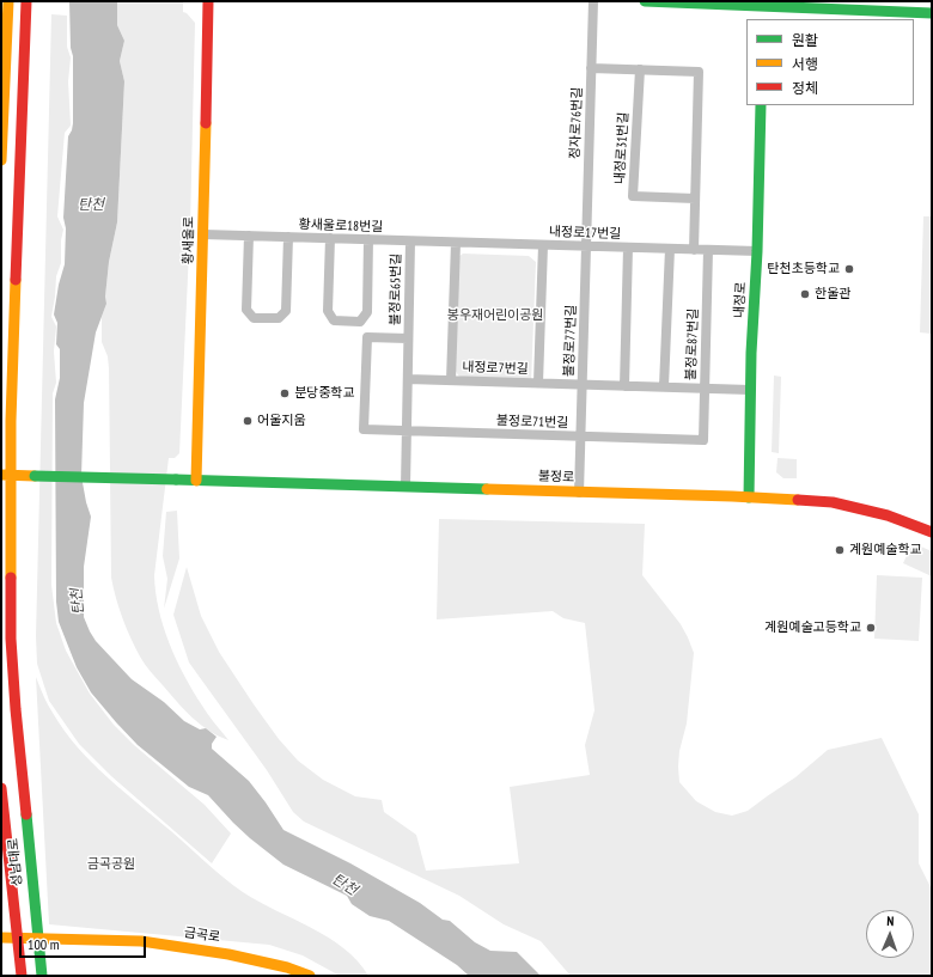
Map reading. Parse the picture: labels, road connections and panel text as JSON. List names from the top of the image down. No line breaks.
{"streets":{"main road":["황새울로","내정로","불정로","성남대로","금곡로"],"street":["정자로76번길","내정로31번길","황새울로18번길","내정로17번길","불정로65번길","불정로77번길","불정로87번길","내정로7번길","불정로71번길"]},"crossings":[["정자로76번길","내정로17번길"],["정자로76번길","불정로77번길"],["황새울로18번길","내정로17번길"],["황새울로18번길","황새울로"],["황새울로18번길","불정로65번길"],["황새울로18번길","내정로7번길"],["내정로17번길","내정로"],["내정로17번길","불정로77번길"],["내정로17번길","불정로87번길"],["내정로17번길","내정로7번길"],["황새울로","불정로"],["불정로65번길","내정로7번길"],["불정로65번길","불정로71번길"],["불정로65번길","불정로"],["내정로","내정로7번길"],["내정로","불정로"],["불정로77번길","불정로87번길"],["불정로77번길","내정로7번길"],["불정로77번길","불정로71번길"],["불정로77번길","불정로"],["불정로87번길","내정로7번길"],["불정로87번길","불정로71번길"],["불정로","성남대로"],["성남대로","금곡로"]],"water":["탄천"],"parks":["봉우재어린이공원","금곡공원"],"places":["탄천초등학교","한울관","분당중학교","어울지움","계원예술학교","계원예술고등학교"],"legend":["원활","서행","정체"],"scale_bar":"100 m","north":"top"}
